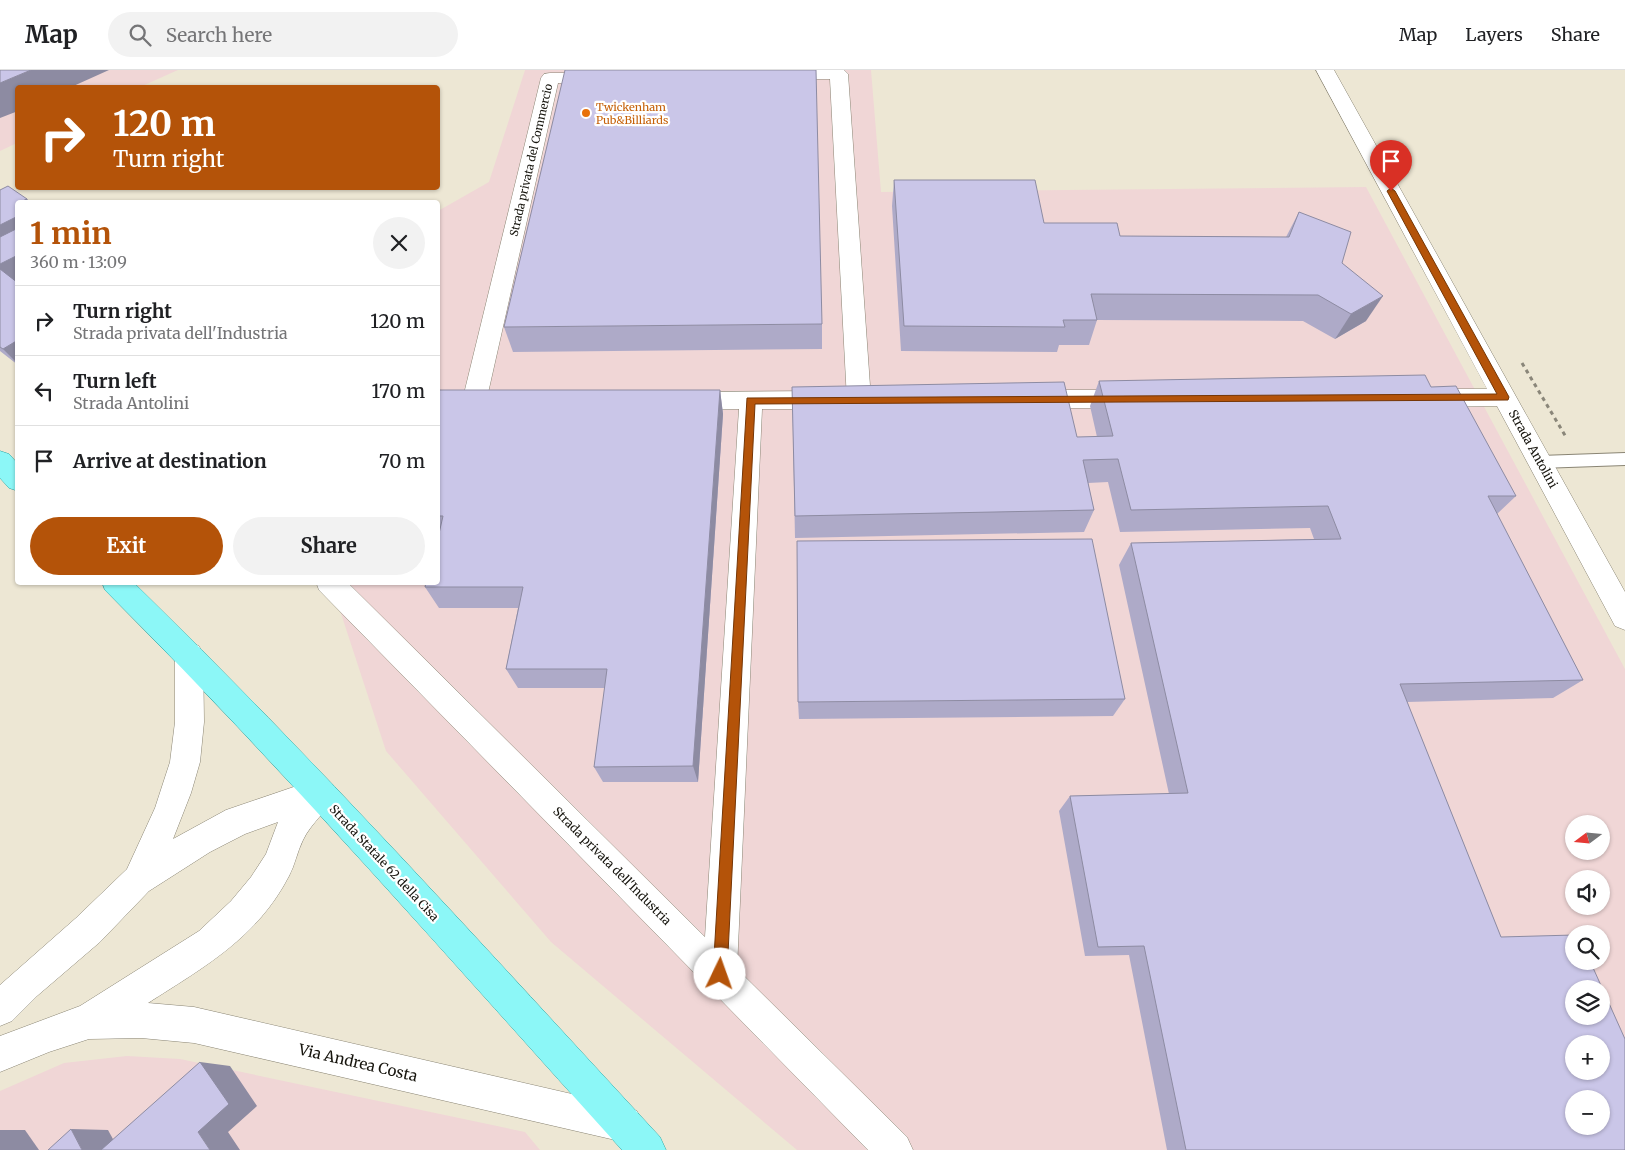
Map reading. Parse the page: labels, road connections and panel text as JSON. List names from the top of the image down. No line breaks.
{"streets":{"main road":["Strada Statale 62 della Cisa"],"street":["Strada privata del Commercio","Strada Antolini","Strada privata dell'Industria","Via Andrea Costa"]},"crossings":[["Strada Statale 62 della Cisa","Via Andrea Costa"]],"places":["Twickenham Pub&Billiards"],"north":"left","page":{"header":"Map","search":"Search here","nav":["Map","Layers","Share"],"turn":["120 m","Turn right"],"heading":["1 min","360 m · 13:09"],"list":[{"name":"Turn right","note":"Strada privata dell'Industria","value":"120 m"},{"name":"Turn left","note":"Strada Antolini","value":"170 m"},{"name":"Arrive at destination","value":"70 m"}],"buttons":["Exit","Share"],"map_buttons":["+","−"]}}
